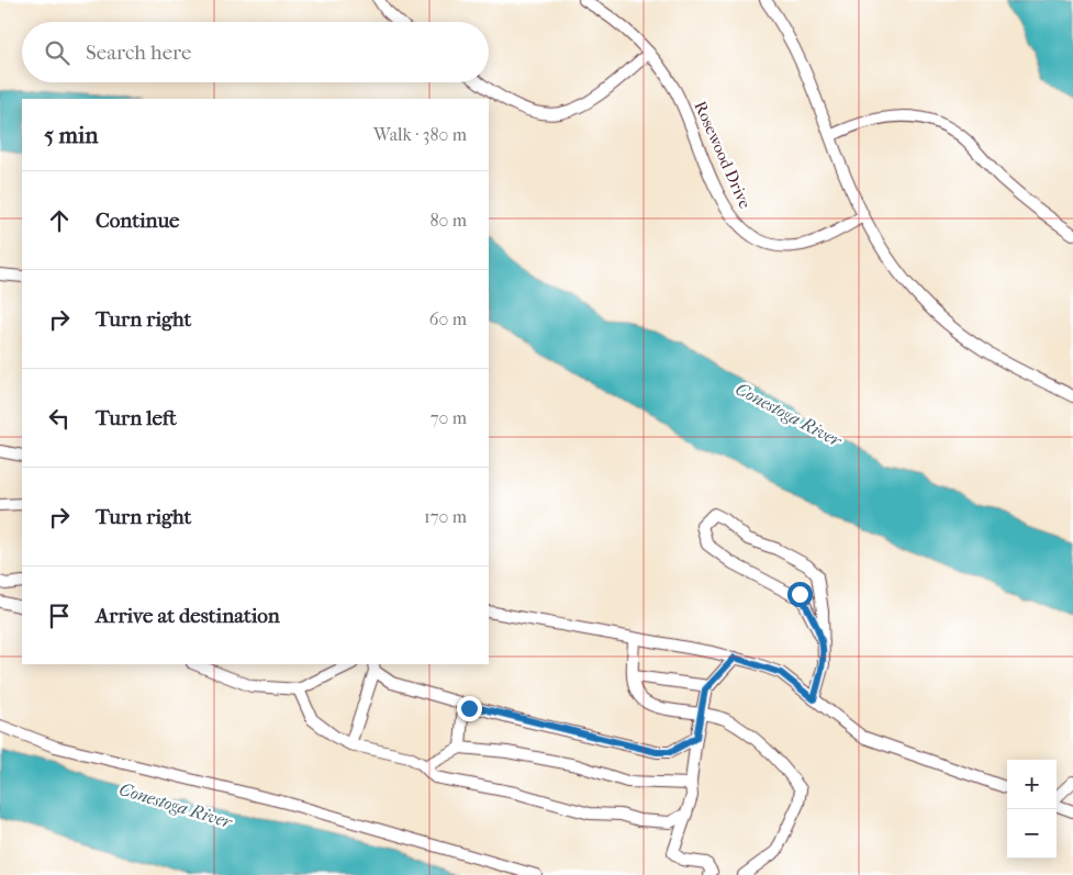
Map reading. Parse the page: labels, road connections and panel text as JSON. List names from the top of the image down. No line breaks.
{"streets":{"street":["Rosewood Drive"]},"water":["Conestoga River"],"page":{"search":"Search here","heading":["5 min","Walk · 380 m"],"list":[["Continue","80 m"],["Turn right","60 m"],["Turn left","70 m"],["Turn right","170 m"],"Arrive at destination"],"map_buttons":["+","−"]}}
